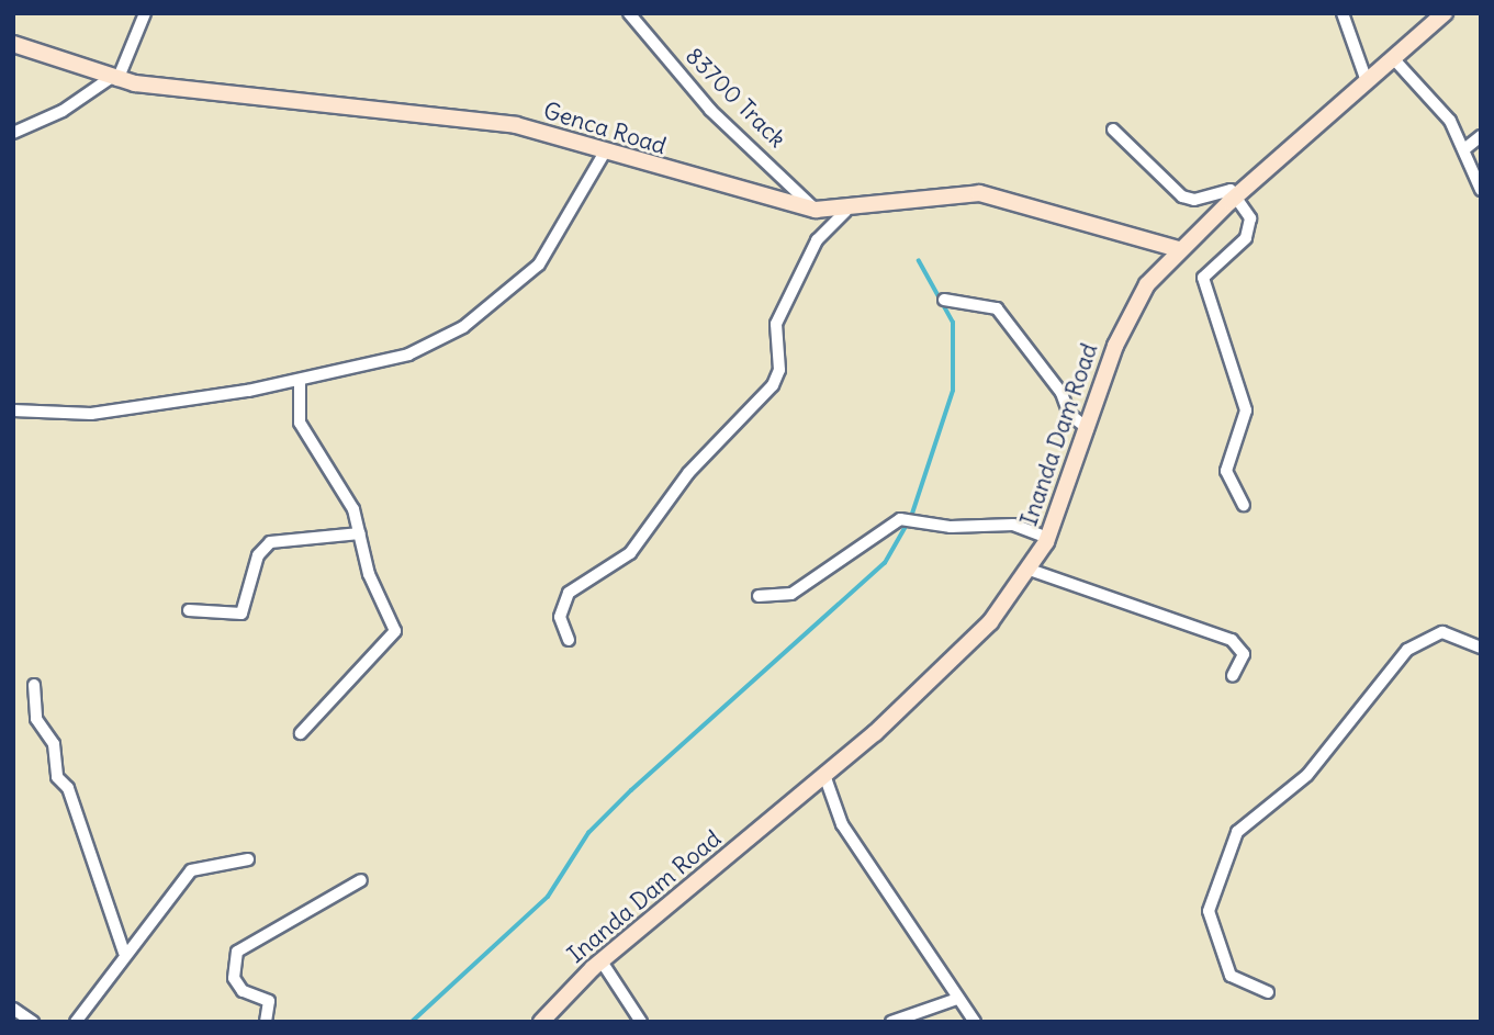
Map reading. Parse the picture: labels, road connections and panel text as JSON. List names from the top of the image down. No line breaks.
{"streets":{"street":["83700 Track","Genca Road","Inanda Dam Road"]},"crossings":[["83700 Track","Genca Road"],["Genca Road","Inanda Dam Road"]]}
